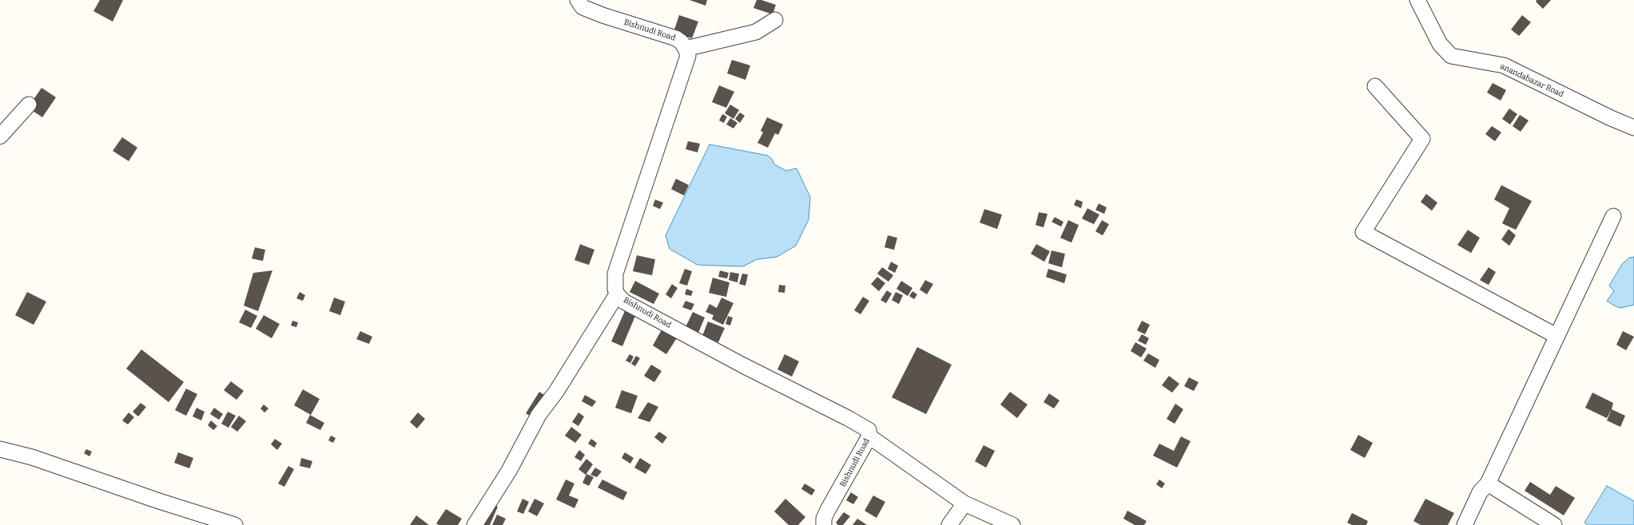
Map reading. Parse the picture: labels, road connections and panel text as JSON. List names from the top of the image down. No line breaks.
{"streets":{"street":["Bishnudi Road","anandabazar Road"]}}
